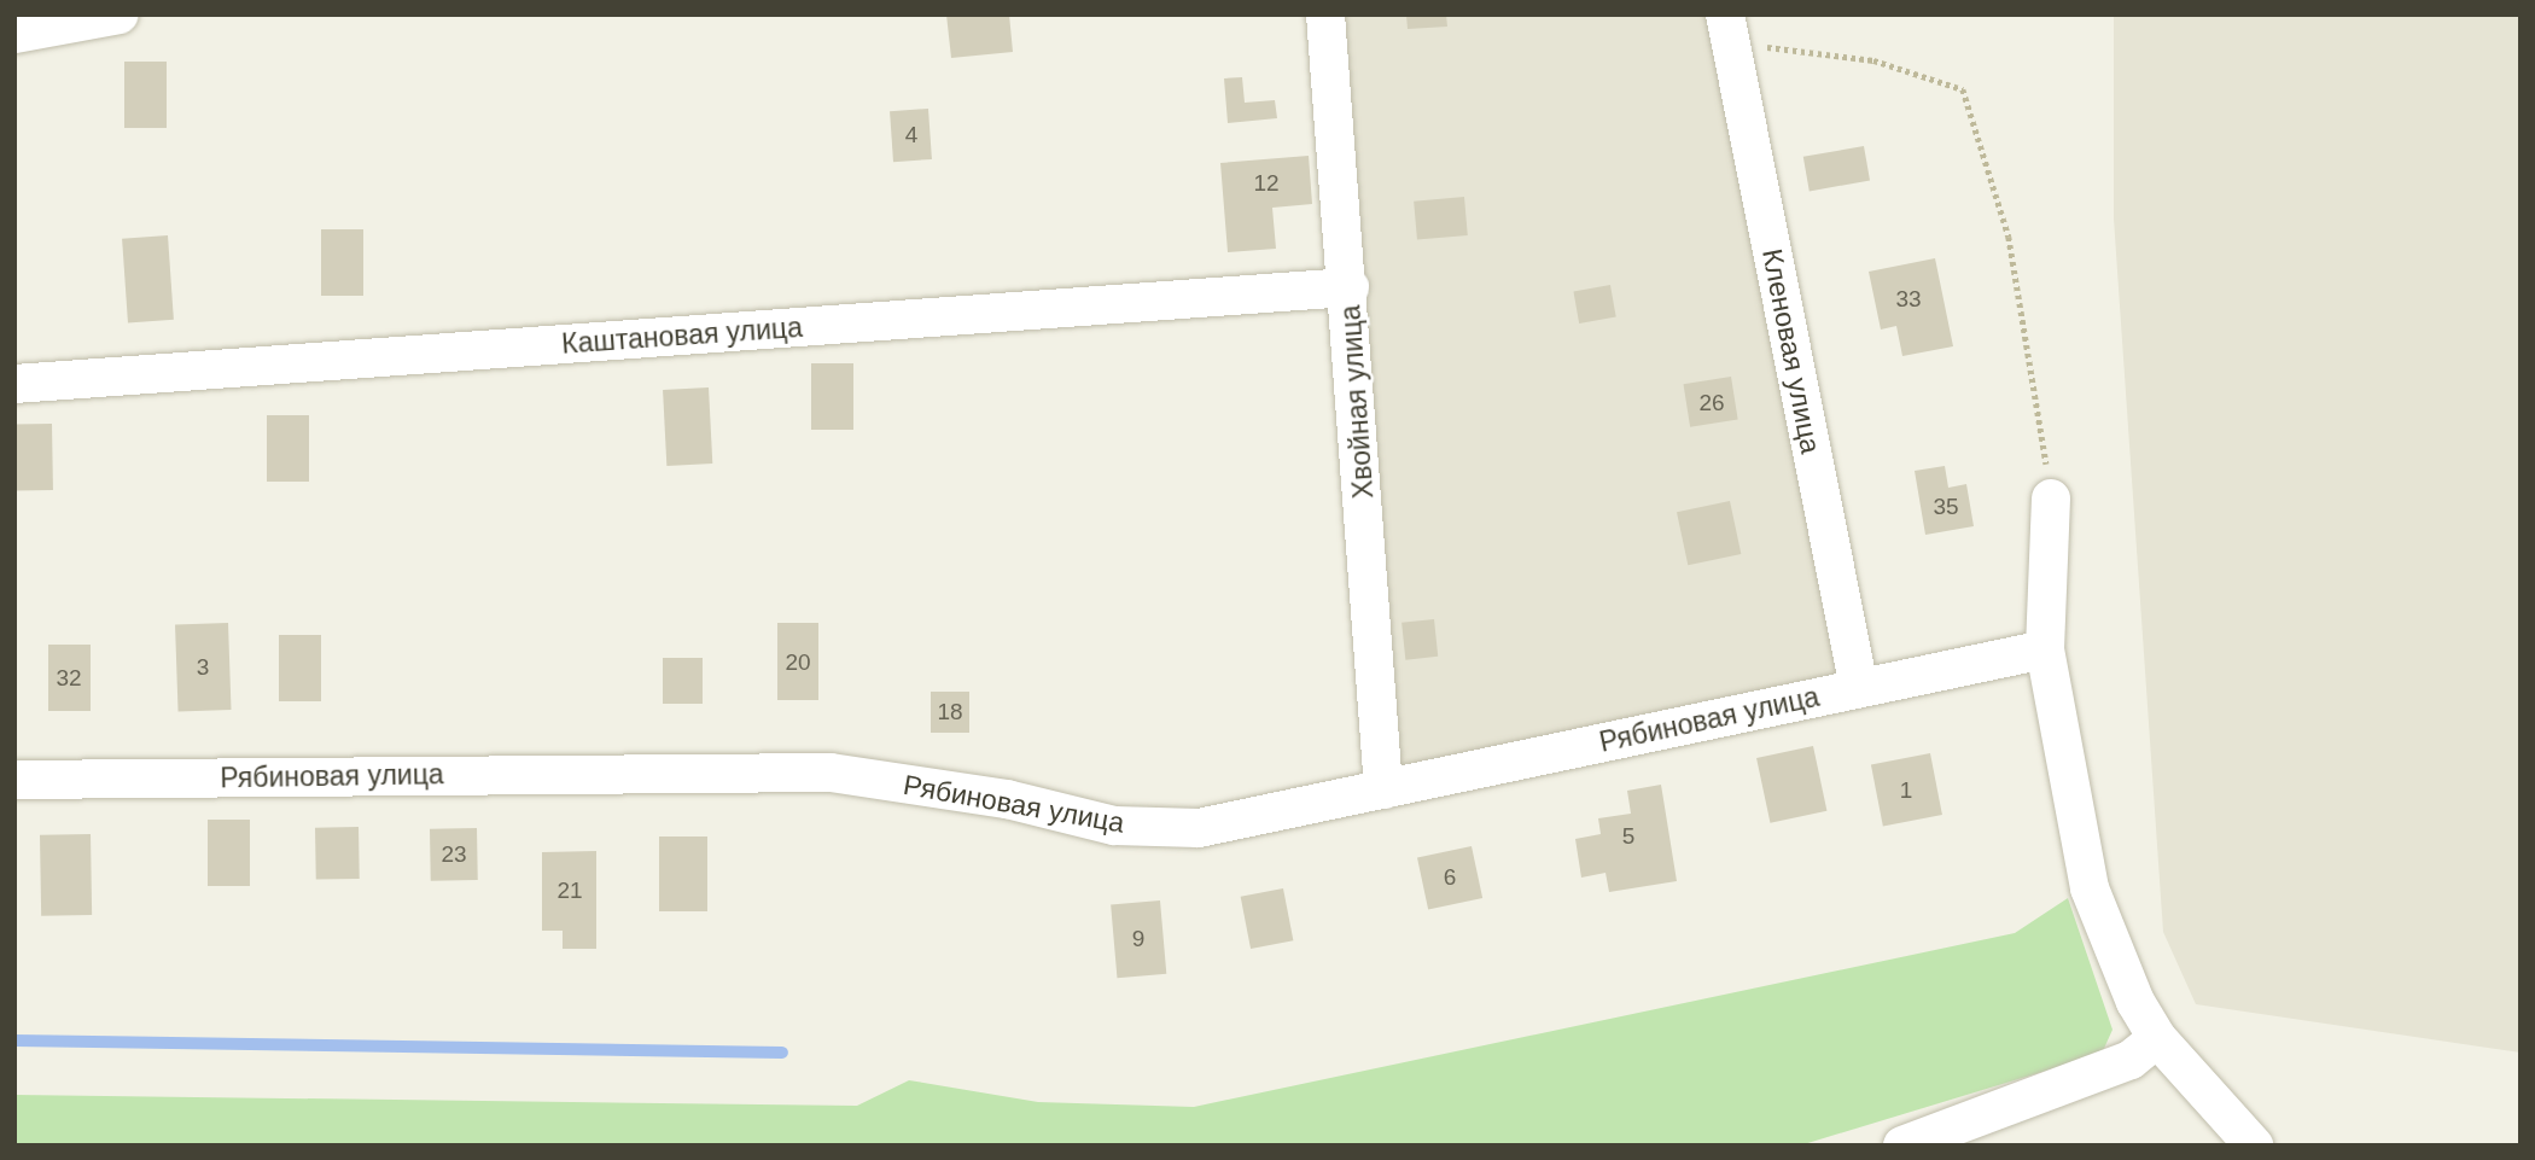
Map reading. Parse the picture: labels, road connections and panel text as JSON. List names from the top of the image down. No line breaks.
{"streets":{"street":["Каштановая улица","Кленовая улица","Хвойная улица","Рябиновая улица"]},"crossings":[["Каштановая улица","Хвойная улица"],["Кленовая улица","Рябиновая улица"],["Хвойная улица","Рябиновая улица"]],"house_numbers":["4","12","33","26","35","20","3","32","18","1","5","23","6","21","9"]}
